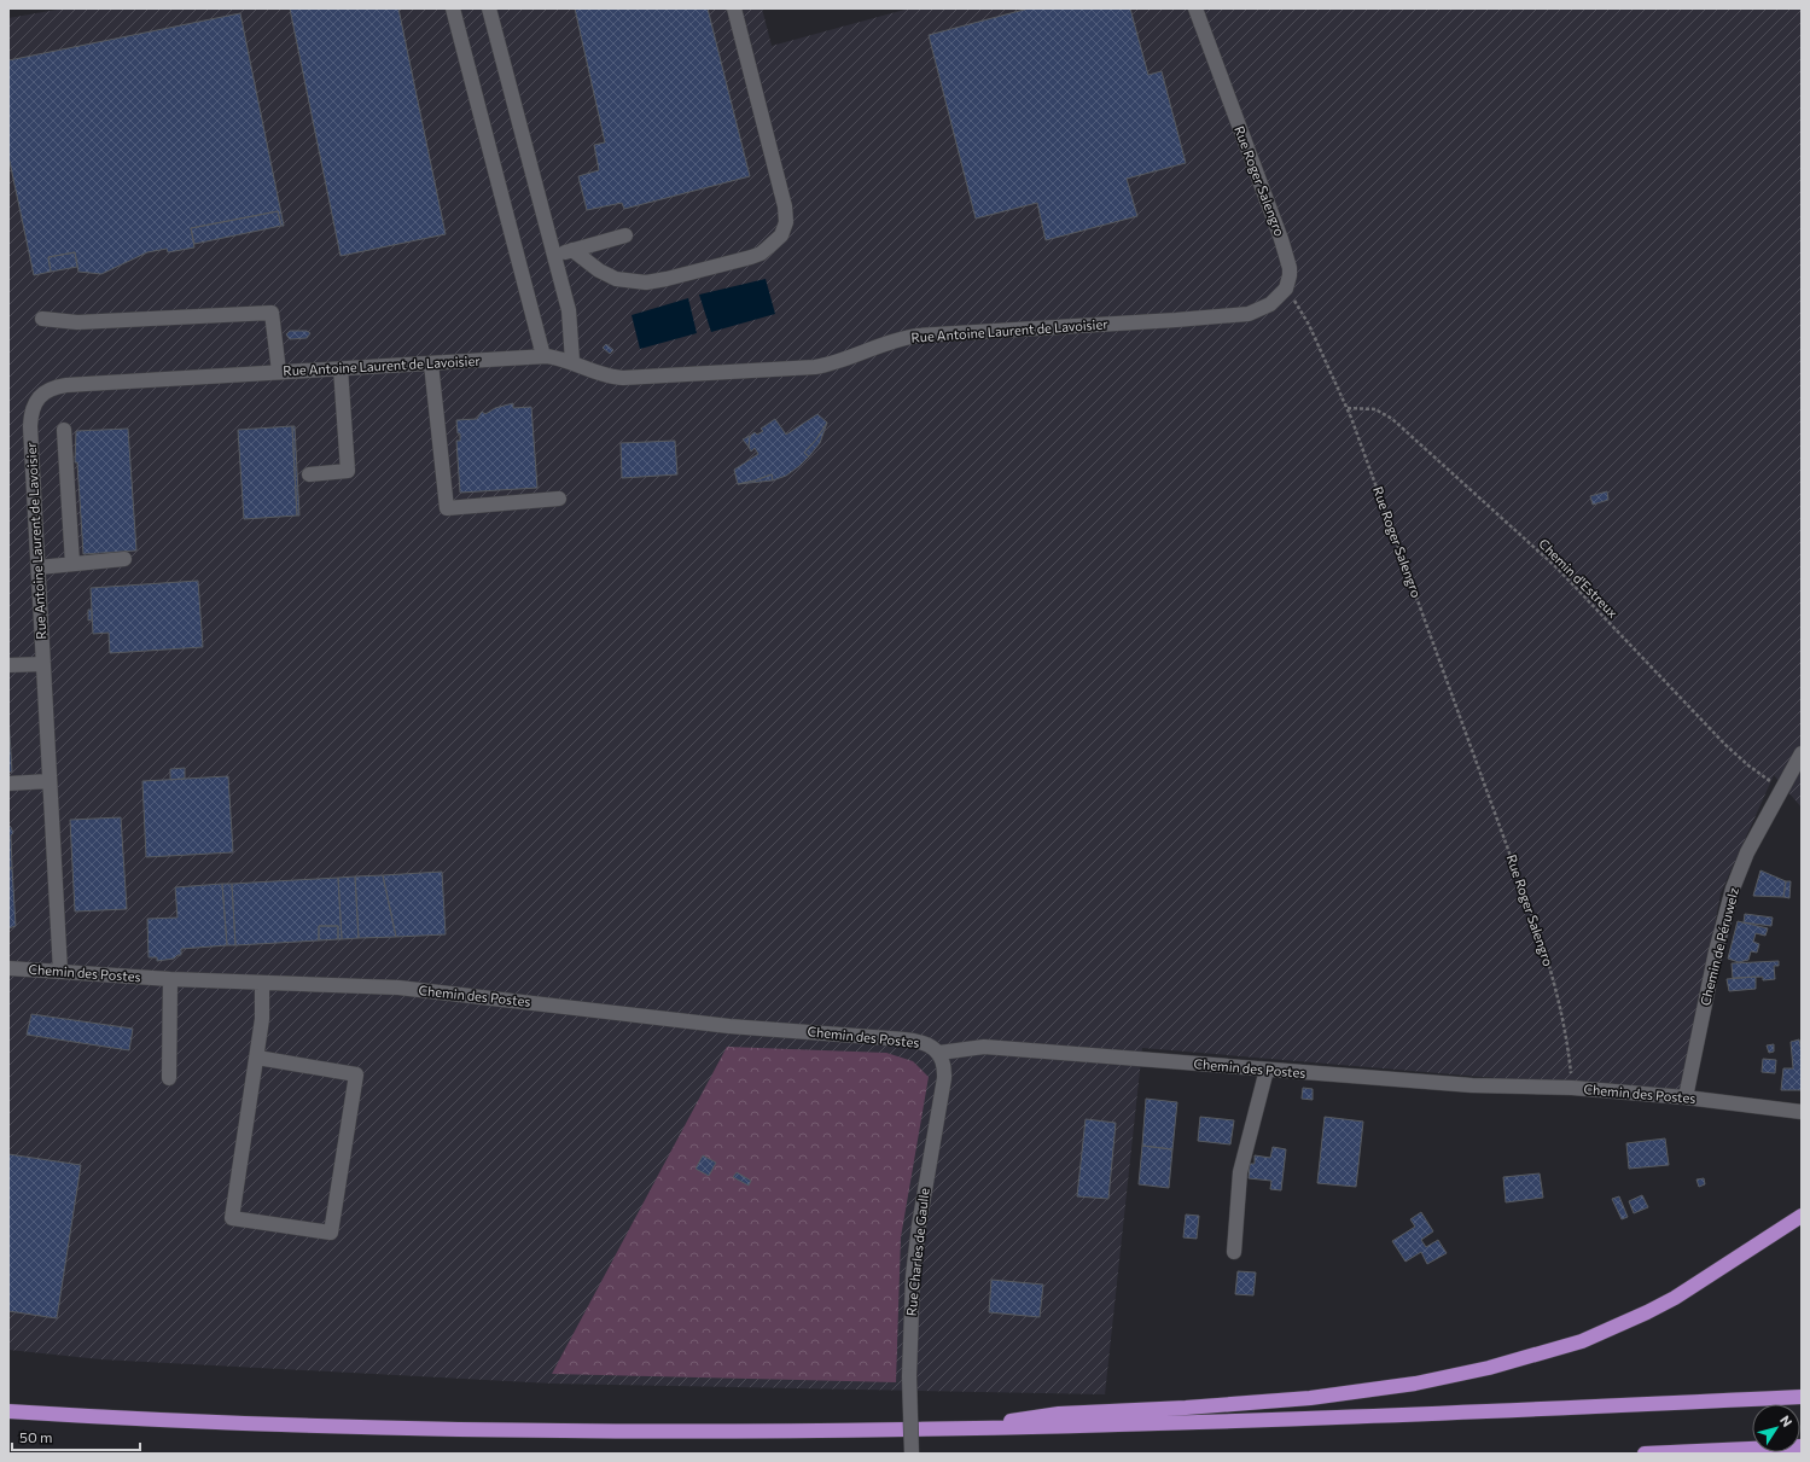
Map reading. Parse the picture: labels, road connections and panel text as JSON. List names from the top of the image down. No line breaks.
{"streets":{"street":["Rue Roger Salengro","Rue Antoine Laurent de Lavoisier","Chemin de Péruwelz","Chemin des Postes","Rue Charles de Gaulle"],"path":["Chemin d'Estreux"]},"crossings":[["Rue Roger Salengro","Rue Antoine Laurent de Lavoisier"],["Rue Roger Salengro","Chemin d'Estreux"],["Rue Roger Salengro","Chemin des Postes"],["Rue Antoine Laurent de Lavoisier","Chemin des Postes"],["Chemin d'Estreux","Chemin de Péruwelz"],["Chemin de Péruwelz","Chemin des Postes"],["Chemin des Postes","Rue Charles de Gaulle"]],"scale_bar":"50 m","north":"top right"}
